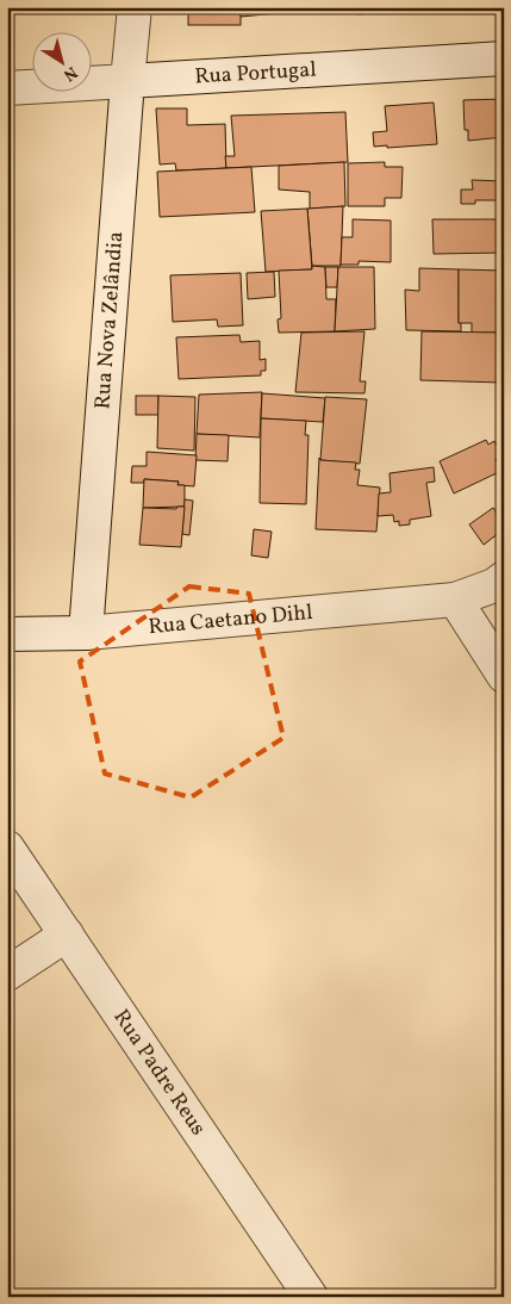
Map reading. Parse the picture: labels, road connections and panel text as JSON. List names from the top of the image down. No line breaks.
{"streets":{"street":["Rua Portugal","Rua Nova Zelândia","Rua Caetano Dihl","Rua Padre Reus"]},"crossings":[["Rua Portugal","Rua Nova Zelândia"],["Rua Nova Zelândia","Rua Caetano Dihl"]],"north":"bottom right"}
